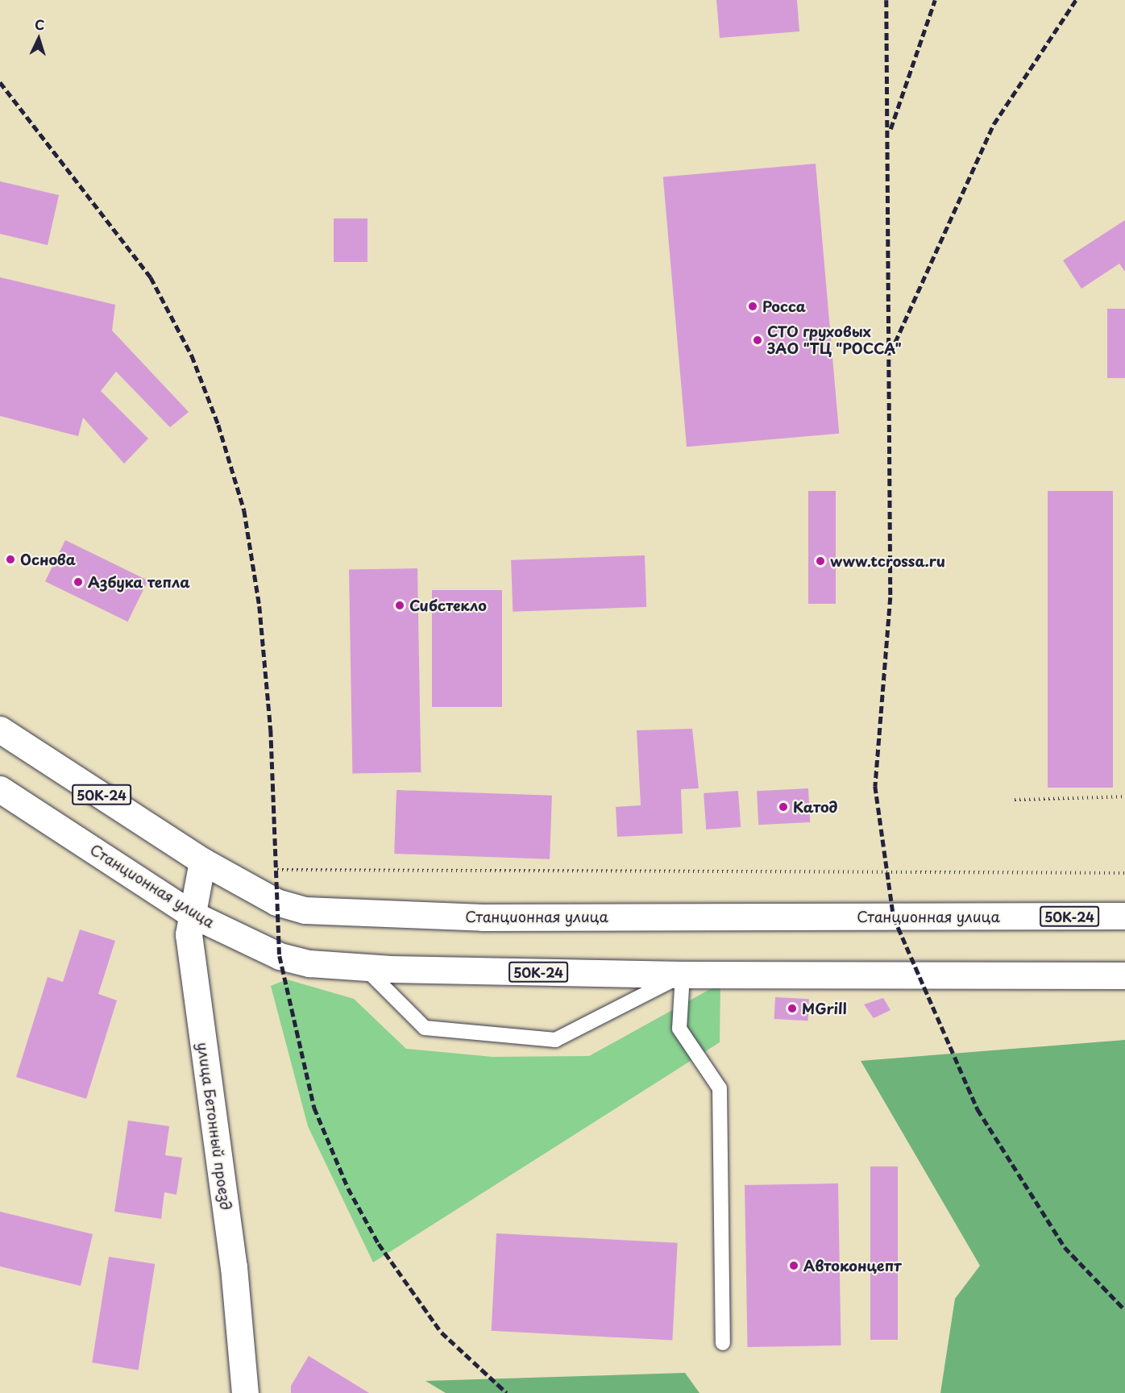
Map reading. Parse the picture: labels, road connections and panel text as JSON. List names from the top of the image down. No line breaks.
{"streets":{"main road":["50К-24","Станционная улица","улица Бетонный проезд"]},"crossings":[["Станционная улица","улица Бетонный проезд"]],"places":["Росса","СТО груховых ЗАО \"ТЦ \"РОССА\"","Основа","www.tcrossa.ru","Азбука тепла","Сибстекло","Катод","MGrill","Автоконцепт"],"north":"top"}
